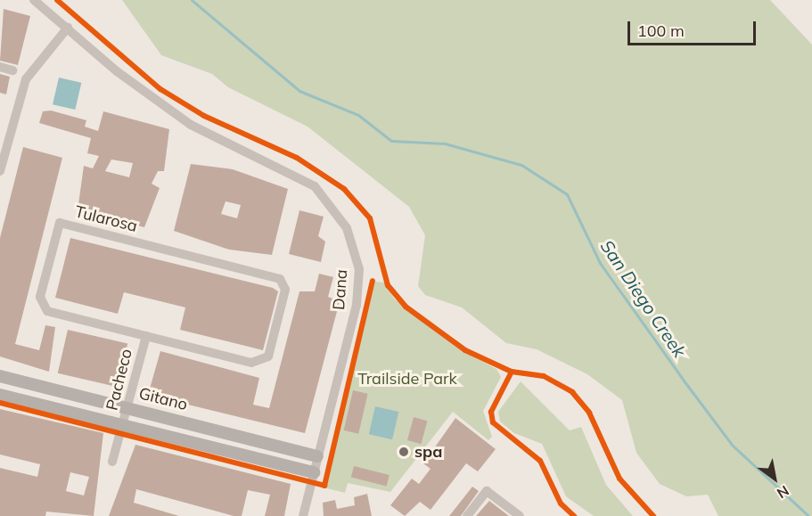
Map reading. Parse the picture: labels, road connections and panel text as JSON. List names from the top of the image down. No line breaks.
{"streets":{"street":["Tularosa","Dana","Pacheco","Gitano"]},"crossings":[["Tularosa","Pacheco"],["Dana","Gitano"],["Pacheco","Gitano"]],"water":["San Diego Creek"],"parks":["Trailside Park"],"places":["spa"],"scale_bar":"100 m","north":"bottom right"}
